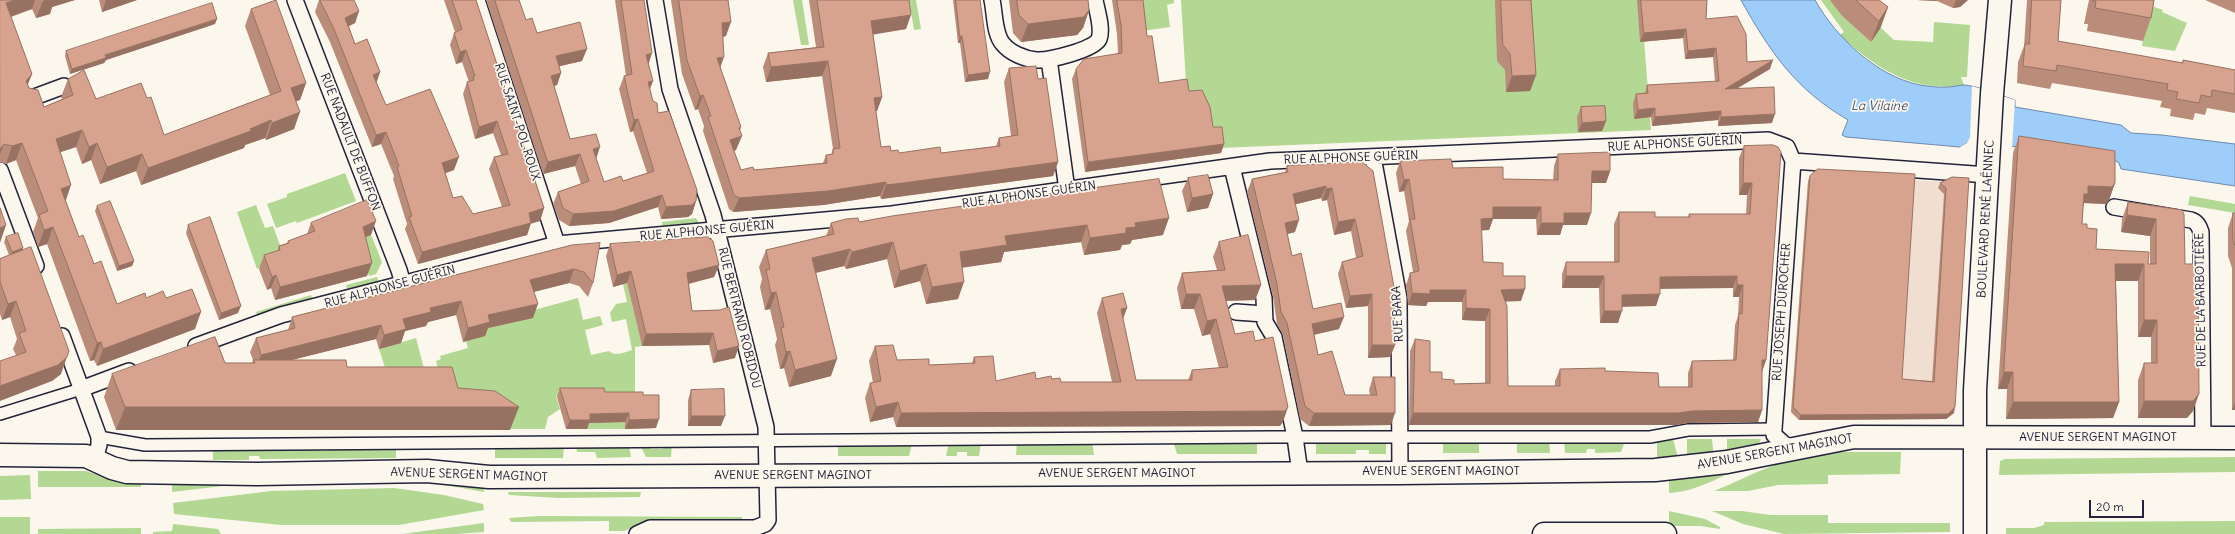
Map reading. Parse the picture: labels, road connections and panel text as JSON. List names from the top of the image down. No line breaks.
{"streets":{"main road":["BOULEVARD RENÉ LAËNNEC","AVENUE SERGENT MAGINOT"],"street":["RUE SAINT-POL ROUX","RUE NADAULT DE BUFFON","RUE ALPHONSE GUÉRIN","RUE DE LA BARBOTIÈRE","RUE JOSEPH DUROCHER","RUE BARA","RUE BERTRAND ROBIDOU"]},"crossings":[["RUE SAINT-POL ROUX","RUE ALPHONSE GUÉRIN"],["RUE NADAULT DE BUFFON","RUE ALPHONSE GUÉRIN"],["RUE ALPHONSE GUÉRIN","RUE JOSEPH DUROCHER"],["RUE ALPHONSE GUÉRIN","RUE BARA"],["RUE ALPHONSE GUÉRIN","RUE BERTRAND ROBIDOU"],["BOULEVARD RENÉ LAËNNEC","AVENUE SERGENT MAGINOT"],["RUE DE LA BARBOTIÈRE","AVENUE SERGENT MAGINOT"],["RUE JOSEPH DUROCHER","AVENUE SERGENT MAGINOT"],["RUE BARA","AVENUE SERGENT MAGINOT"],["RUE BERTRAND ROBIDOU","AVENUE SERGENT MAGINOT"]],"water":["La Vilaine"],"scale_bar":"20 m"}
